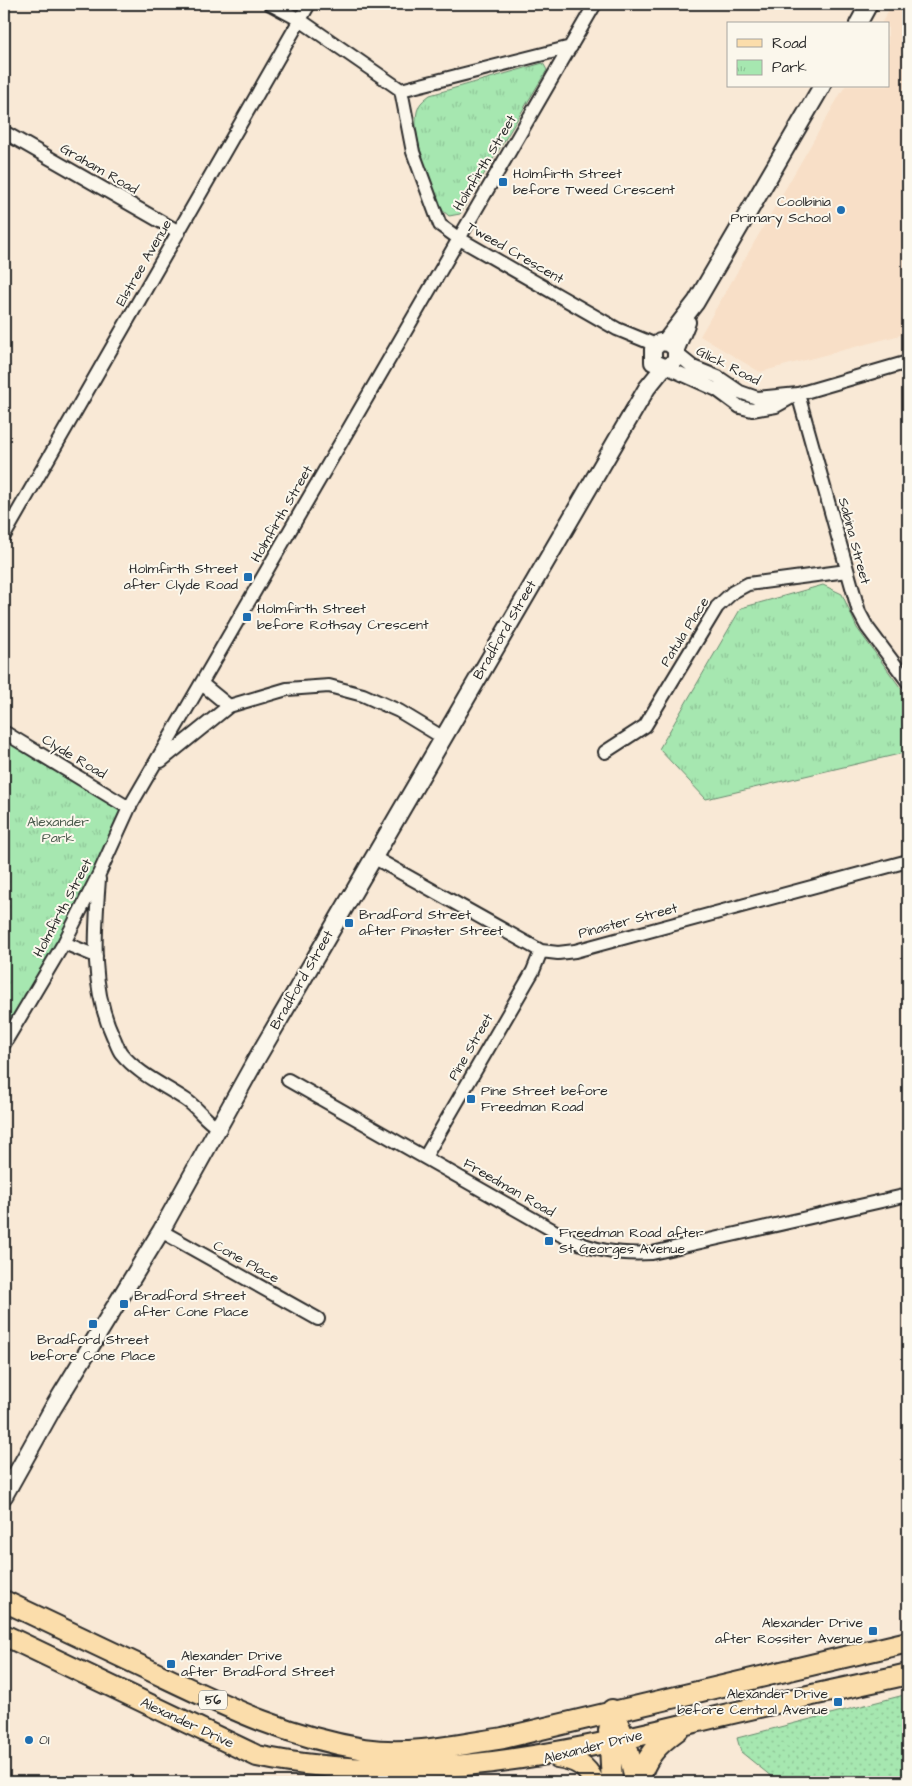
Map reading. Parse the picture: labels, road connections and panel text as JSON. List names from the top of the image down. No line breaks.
{"streets":{"main road":["56","Alexander Drive"],"street":["Holmfirth Street","Graham Road","Tweed Crescent","Elstree Avenue","Glick Road","Sabina Street","Bradford Street","Patula Place","Clyde Road","Pinaster Street","Pine Street","Freedman Road","Cone Place"]},"crossings":[["Holmfirth Street","Tweed Crescent"],["Holmfirth Street","Clyde Road"],["Graham Road","Elstree Avenue"],["Tweed Crescent","Glick Road"],["Tweed Crescent","Bradford Street"],["Glick Road","Sabina Street"],["Glick Road","Bradford Street"],["Sabina Street","Patula Place"],["Bradford Street","Pinaster Street"],["Bradford Street","Cone Place"],["Pinaster Street","Pine Street"],["Pine Street","Freedman Road"]],"parks":["Alexander Park"],"places":{"transit":["Holmfirth Street before Tweed Crescent","Holmfirth Street after Clyde Road","Holmfirth Street before Rothsay Crescent","Bradford Street after Pinaster Street","Pine Street before Freedman Road","Freedman Road after St Georges Avenue","Bradford Street after Cone Place","Bradford Street before Cone Place","Alexander Drive after Rossiter Avenue","Alexander Drive after Bradford Street","Alexander Drive before Central Avenue"],"other":["Coolbinia Primary School","01"]},"legend":["Road","Park"]}
